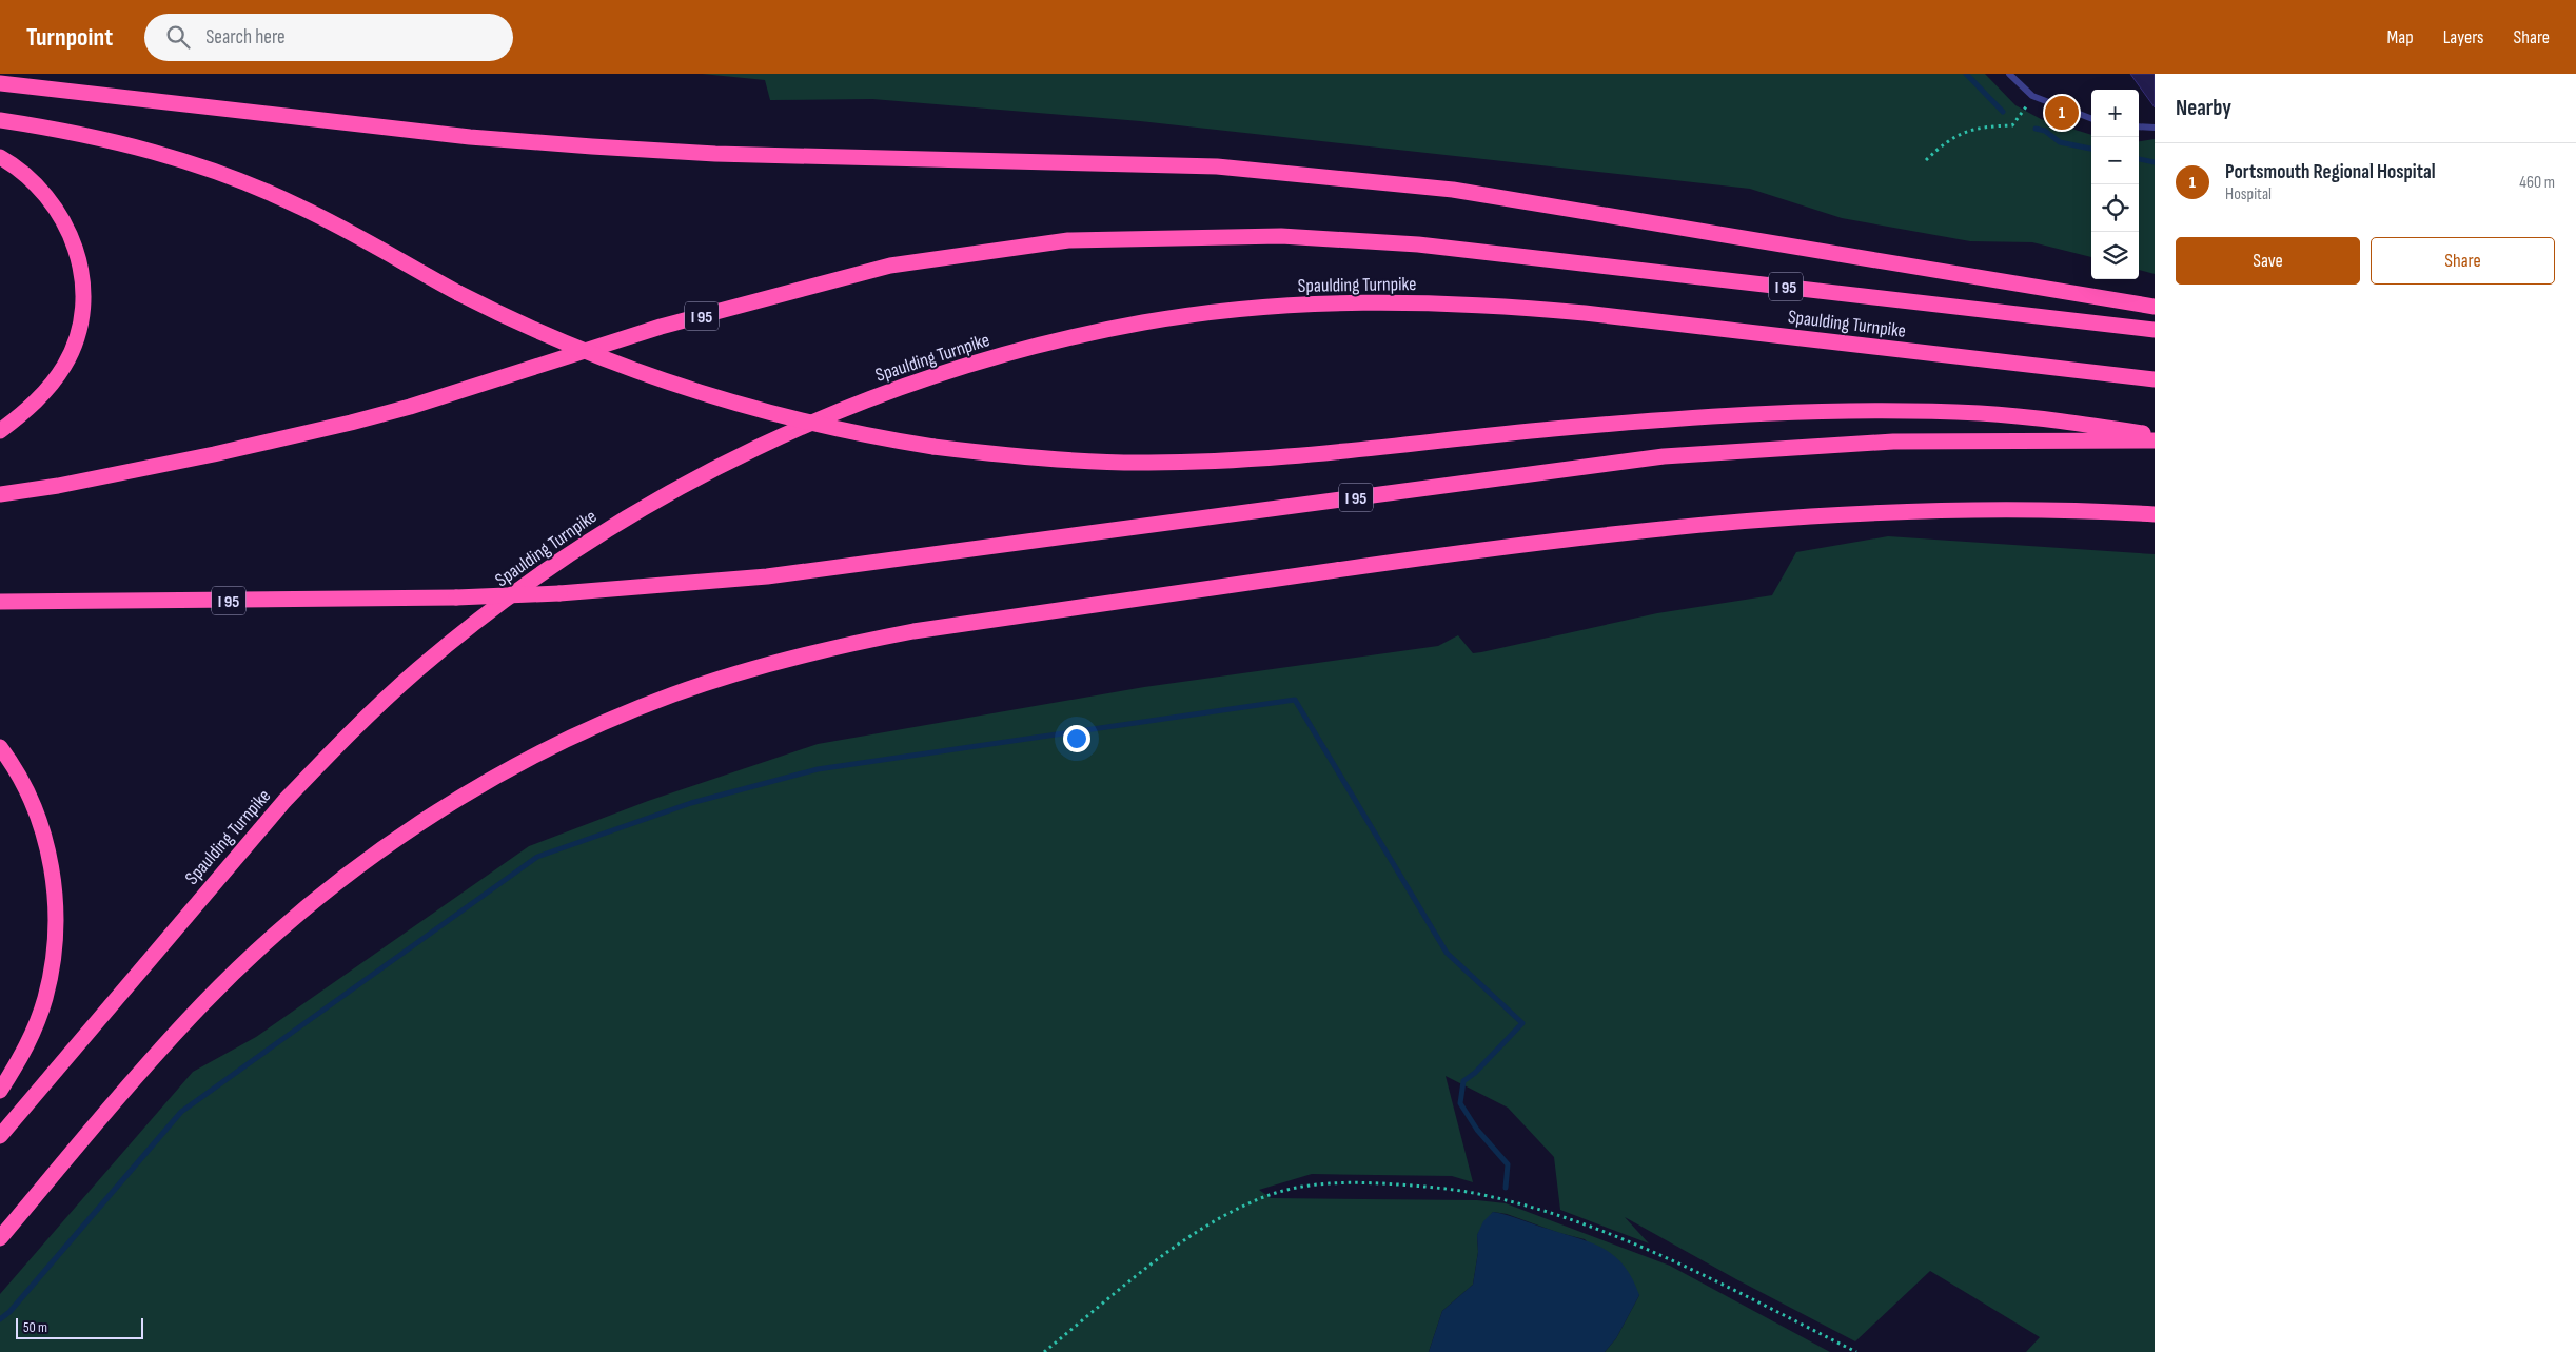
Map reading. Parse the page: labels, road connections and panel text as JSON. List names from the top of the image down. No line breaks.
{"streets":{"highway":["Spaulding Turnpike","I 95"]},"scale_bar":"50 m","page":{"header":"Turnpoint","search":"Search here","nav":["Map","Layers","Share"],"heading":"Nearby","map_buttons":["+","−"],"pins":"1","list":[{"mark":"1","name":"Portsmouth Regional Hospital","note":"Hospital","value":"460 m"}],"buttons":["Save","Share"],"scale":"50 m"}}
